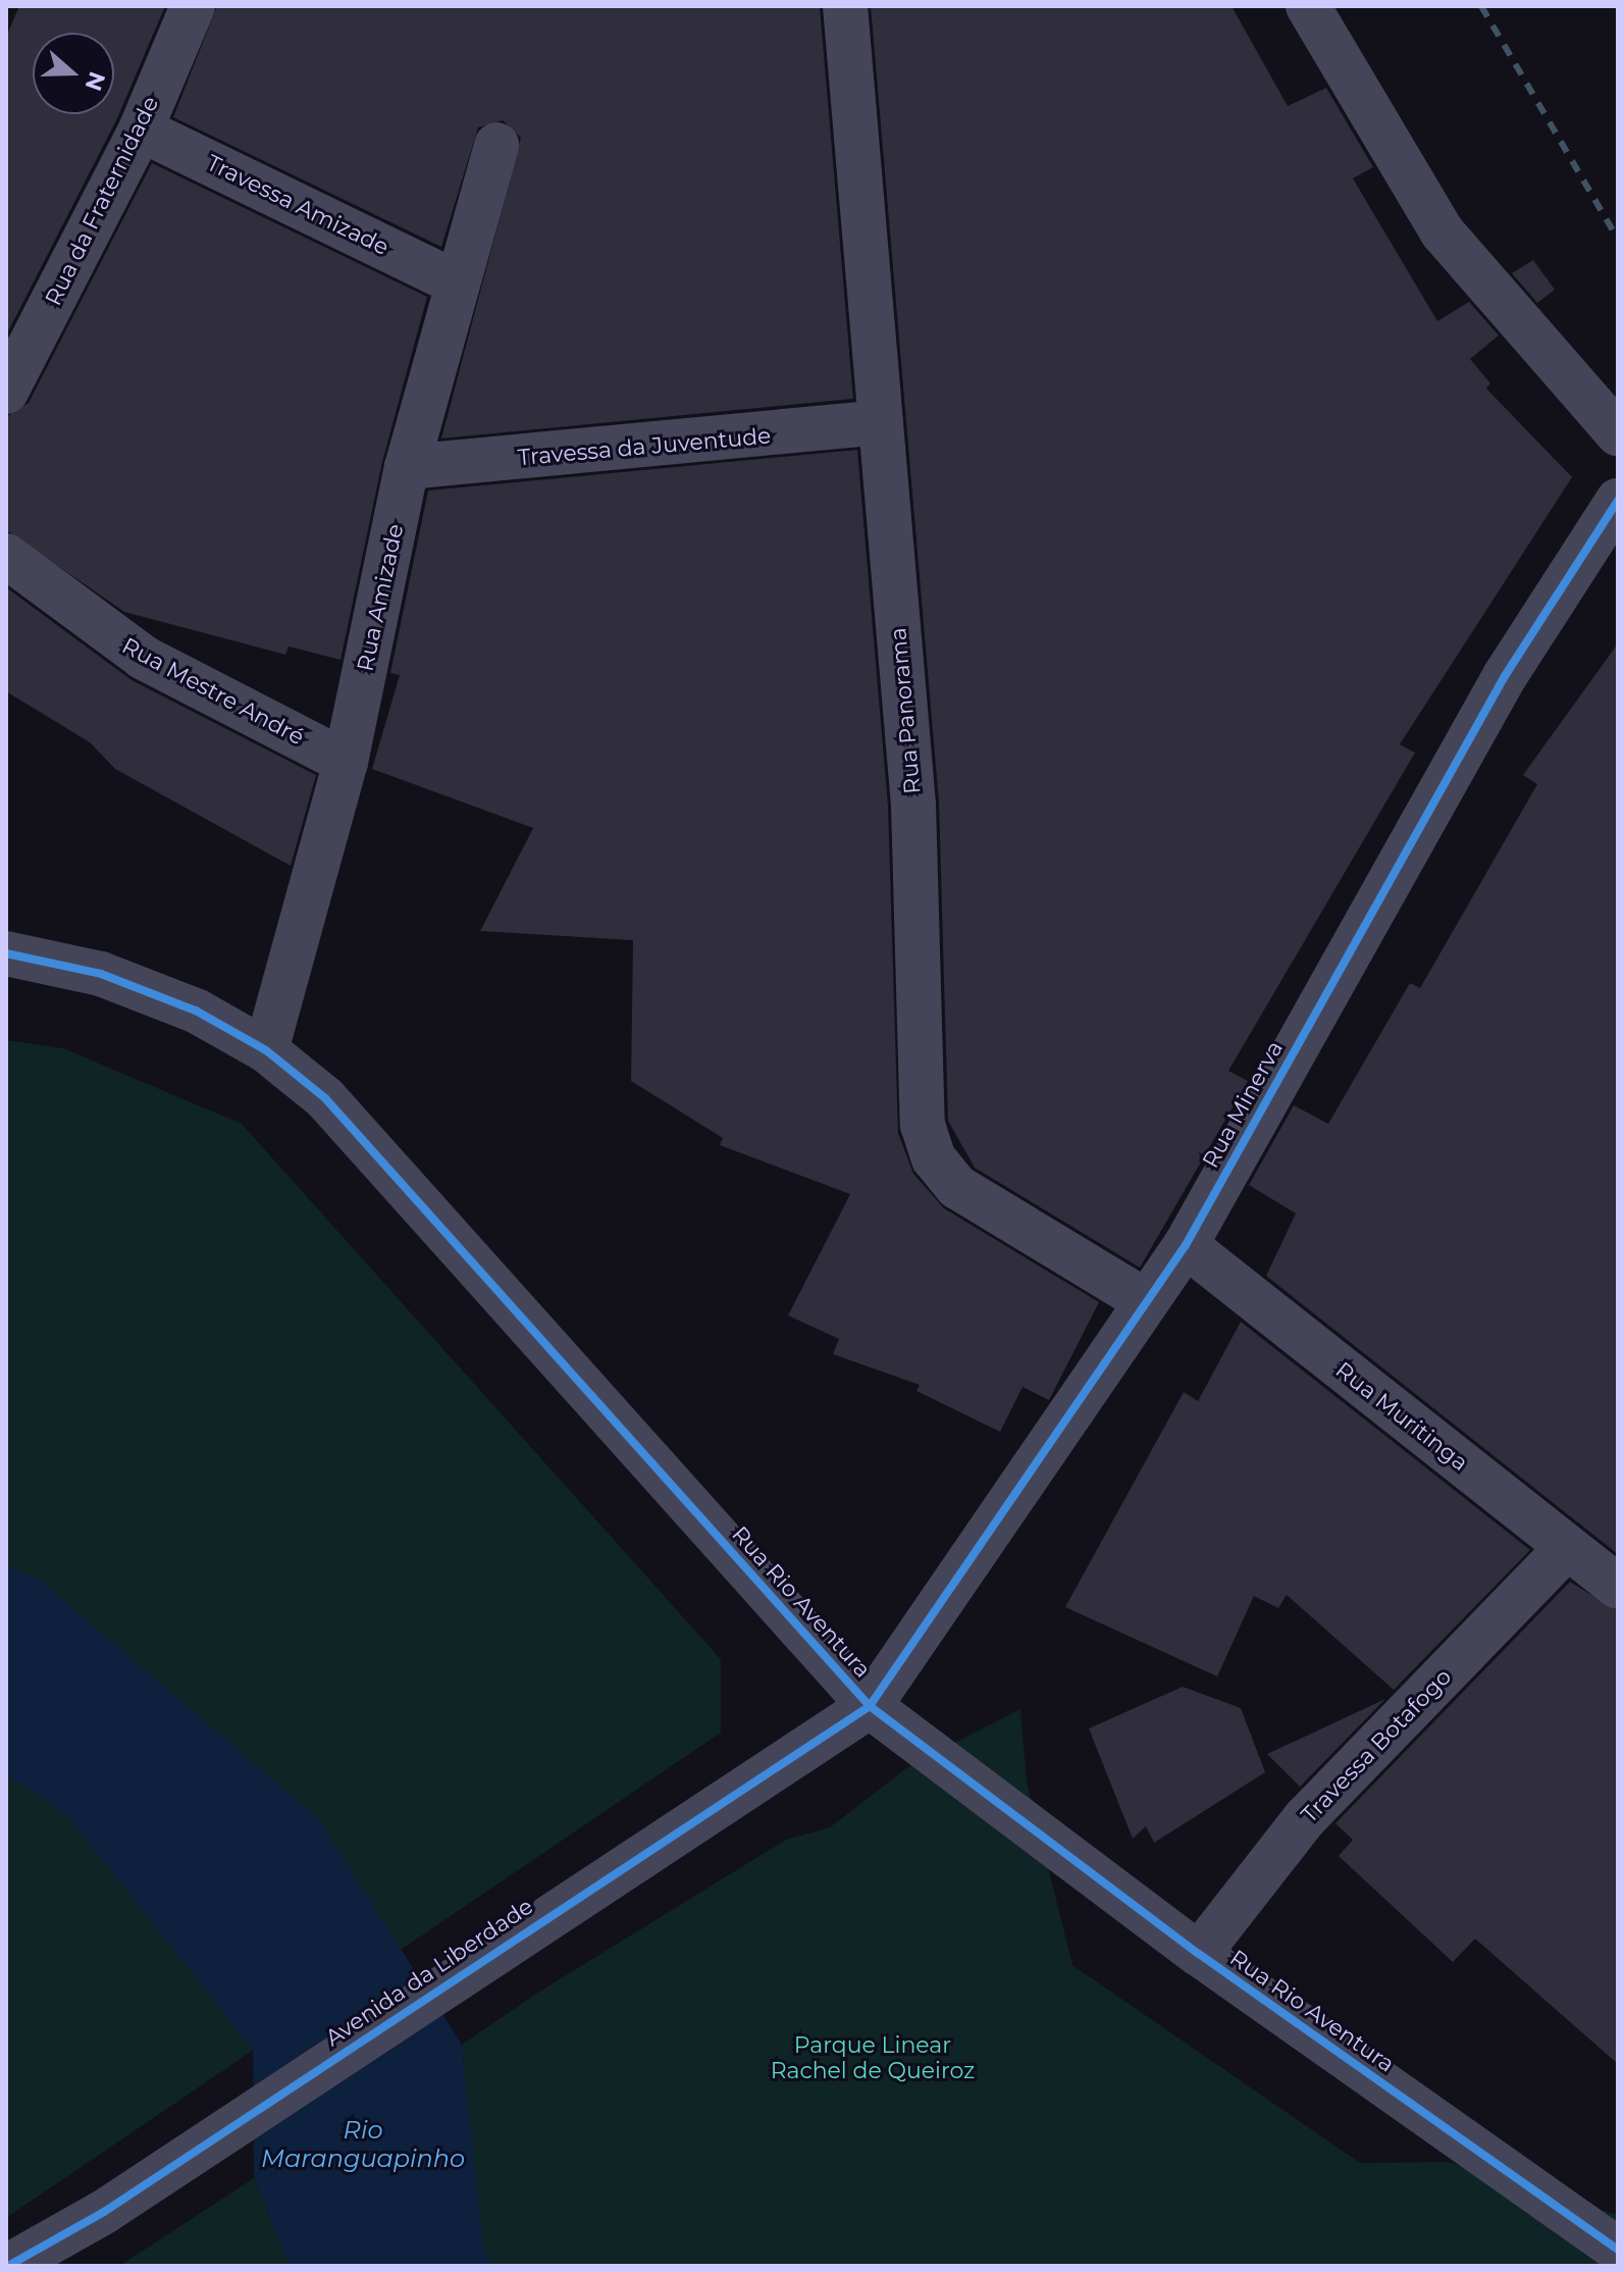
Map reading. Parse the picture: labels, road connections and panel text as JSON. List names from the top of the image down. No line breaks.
{"streets":{"street":["Rua da Fraternidade","Travessa Amizade","Travessa da Juventude","Rua Amizade","Rua Mestre André","Rua Panorama","Rua Minerva","Rua Muritinga","Rua Rio Aventura","Travessa Botafogo","Avenida da Liberdade"]},"crossings":[["Rua da Fraternidade","Travessa Amizade"],["Travessa Amizade","Rua Amizade"],["Travessa da Juventude","Rua Amizade"],["Travessa da Juventude","Rua Panorama"],["Rua Amizade","Rua Mestre André"],["Rua Amizade","Rua Rio Aventura"],["Rua Panorama","Rua Minerva"],["Rua Minerva","Rua Muritinga"],["Rua Minerva","Rua Rio Aventura"],["Rua Minerva","Avenida da Liberdade"],["Rua Muritinga","Travessa Botafogo"],["Rua Rio Aventura","Travessa Botafogo"],["Rua Rio Aventura","Avenida da Liberdade"]],"water":["Rio Maranguapinho"],"parks":["Parque Linear Rachel de Queiroz"],"north":"right"}
